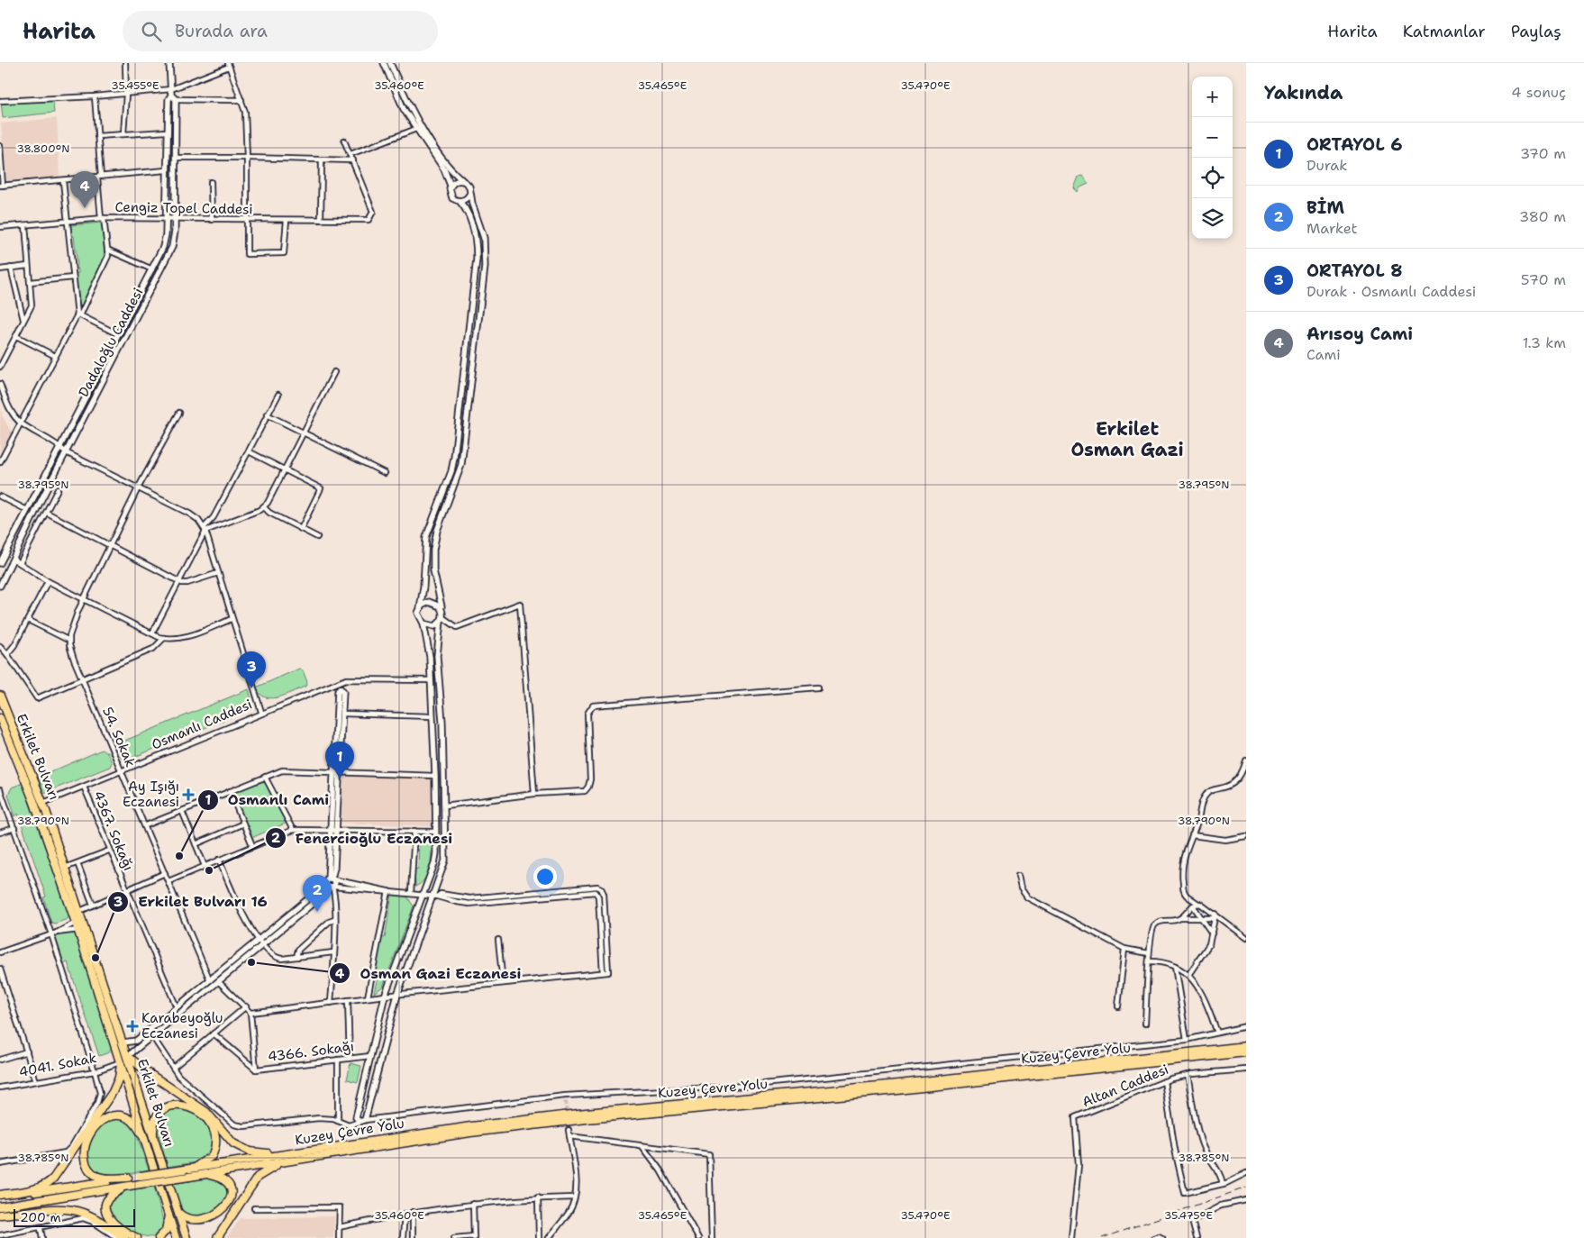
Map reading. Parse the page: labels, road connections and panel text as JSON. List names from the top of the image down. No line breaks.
{"streets":{"main road":["Erkilet Bulvarı","Kuzey Çevre Yolu"],"street":["Cengiz Topel Caddesi","Dadaloğlu Caddesi","Osmanlı Caddesi","54. Sokak","4367. Sokağı","4366. Sokağı","4041. Sokak","Altan Caddesi"]},"crossings":[["Cengiz Topel Caddesi","Dadaloğlu Caddesi"],["Osmanlı Caddesi","54. Sokak"],["Osmanlı Caddesi","Erkilet Bulvarı"],["Osmanlı Caddesi","4367. Sokağı"],["Erkilet Bulvarı","4041. Sokak"]],"districts":["Erkilet Osman Gazi"],"places":{"health":["Ay Işığı Eczanesi","Karabeyoğlu Eczanesi"],"other":["Osmanlı Cami","Fenercioğlu Eczanesi","Erkilet Bulvarı 16","Osman Gazi Eczanesi"]},"scale_bar":"200 m","page":{"header":"Harita","search":"Burada ara","nav":["Harita","Katmanlar","Paylaş"],"heading":["Yakında","4 sonuç"],"map_buttons":["+","−"],"list":[{"mark":"1","name":"ORTAYOL 6","note":"Durak","value":"370 m"},{"mark":"2","name":"BİM","note":"Market","value":"380 m"},{"mark":"3","name":"ORTAYOL 8","note":"Durak · Osmanlı Caddesi","value":"570 m"},{"mark":"4","name":"Arısoy Cami","note":"Cami","value":"1.3 km"}],"pins":["4","3","1","2"],"scale":"200 m"},"coordinates":["35.455°E","35.460°E","35.465°E","35.470°E","38.800°N","38.795°N","38.790°N","38.785°N","35.475°E"]}
